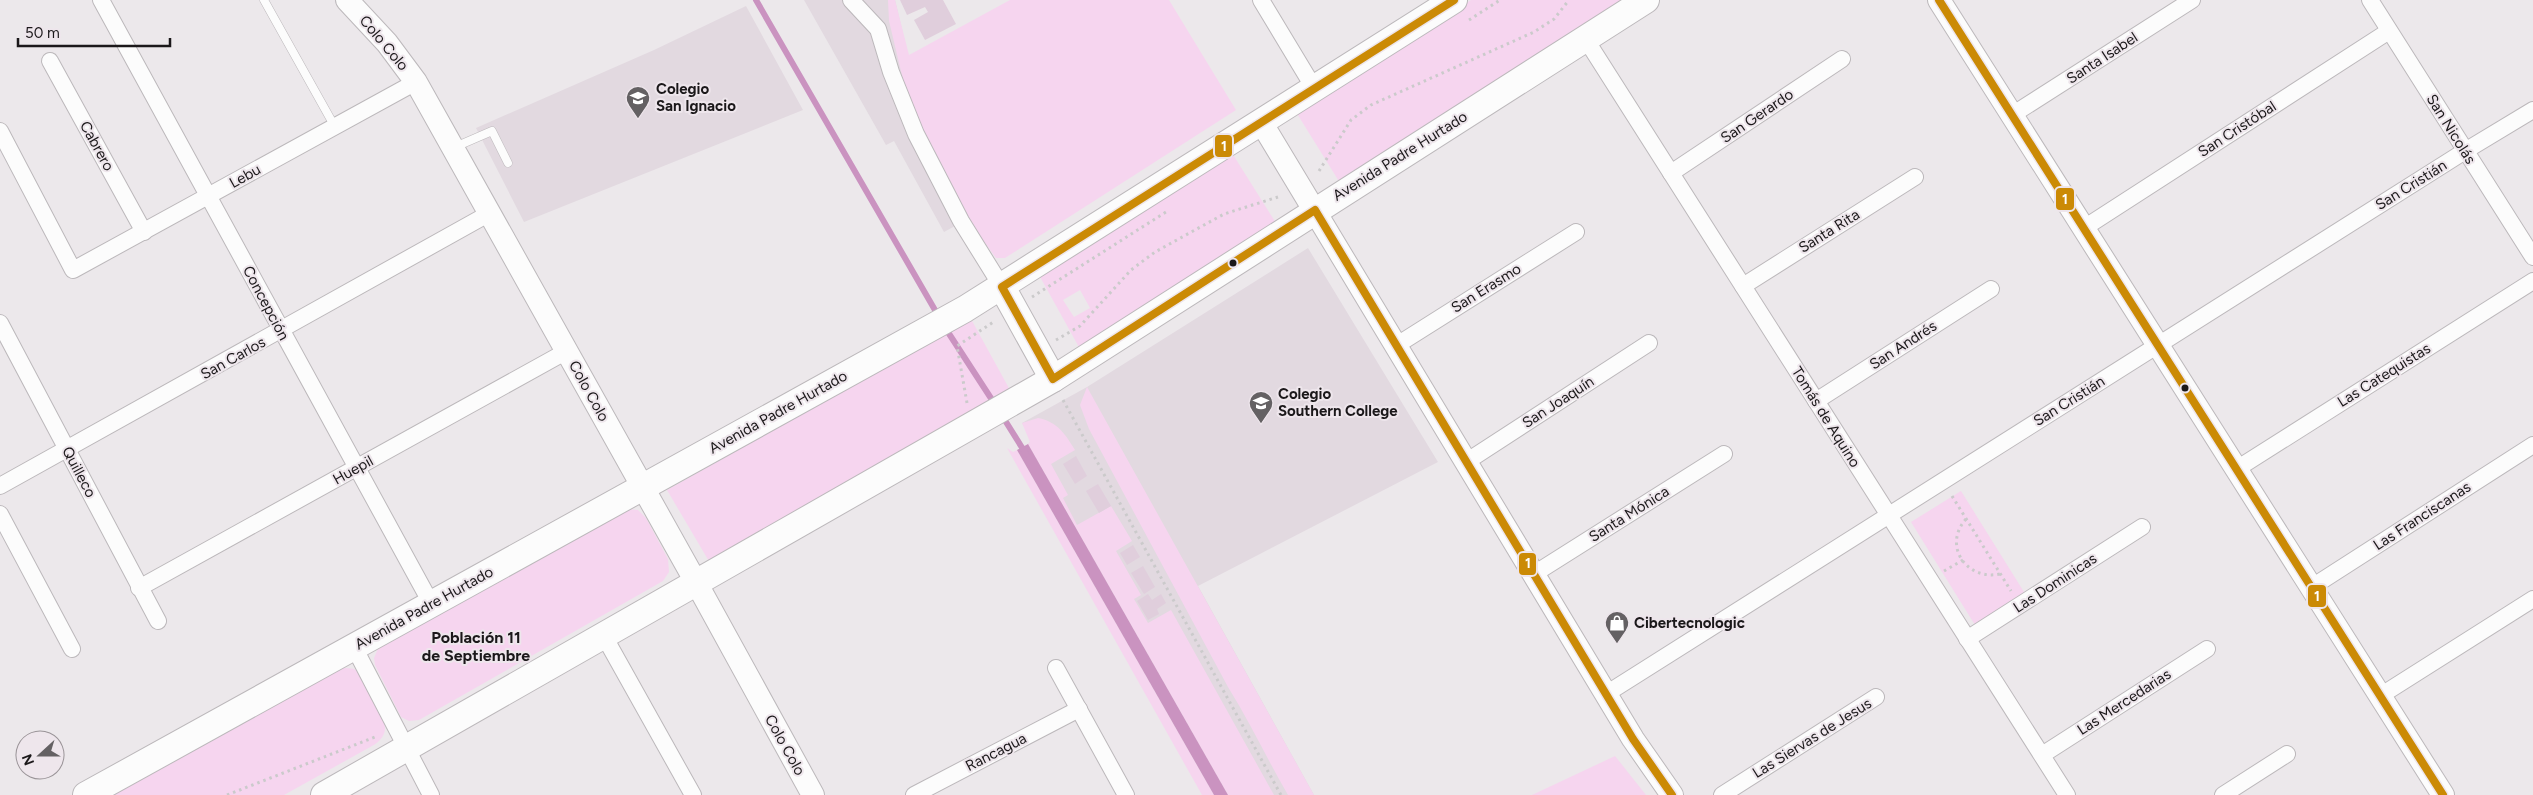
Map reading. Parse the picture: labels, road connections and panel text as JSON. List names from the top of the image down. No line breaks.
{"streets":{"main road":["Avenida Padre Hurtado"],"street":["Colo Colo","Santa Isabel","San Gerardo","San Cristóbal","San Nicolás","Cabrero","Lebu","San Cristián","Santa Rita","San Erasmo","Concepción","San Andrés","San Carlos","Las Catequistas","San Joaquín","Tomás de Aquino","Huepil","Quilleco","Santa Mónica","Las Franciscanas","Las Dominicas","Las Mercedarias","Las Siervas de Jesus","Rancagua"]},"crossings":[["Colo Colo","Avenida Padre Hurtado"],["Colo Colo","Lebu"],["Colo Colo","San Carlos"],["Colo Colo","Huepil"],["San Gerardo","Tomás de Aquino"],["San Cristóbal","San Nicolás"],["San Nicolás","San Cristián"],["Cabrero","Lebu"],["Avenida Padre Hurtado","Concepción"],["Avenida Padre Hurtado","Tomás de Aquino"],["Lebu","Concepción"],["San Cristián","Tomás de Aquino"],["Santa Rita","Tomás de Aquino"],["Concepción","San Carlos"],["Concepción","Huepil"],["San Andrés","Tomás de Aquino"],["San Carlos","Quilleco"],["Tomás de Aquino","Las Dominicas"],["Tomás de Aquino","Las Mercedarias"],["Huepil","Quilleco"]],"districts":["Población 11 de Septiembre"],"places":{"school or university":["Colegio San Ignacio","Colegio Southern College"],"shop":["Cibertecnologic"]},"lines":["transit line 1"],"scale_bar":"50 m","north":"left"}
